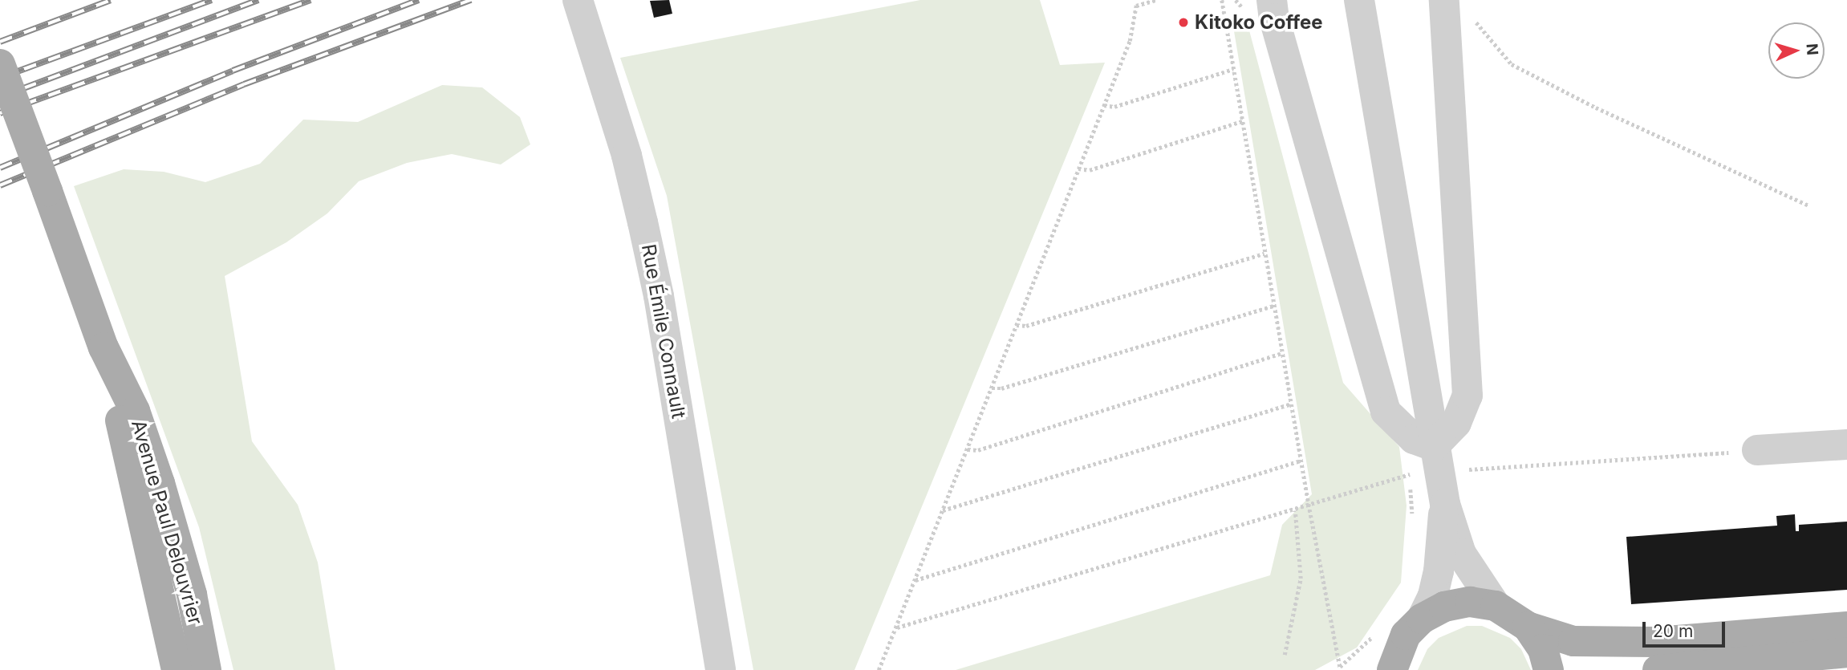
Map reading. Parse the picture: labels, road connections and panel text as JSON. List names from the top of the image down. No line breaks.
{"streets":{"main road":["Avenue Paul Delouvrier"],"street":["Rue Émile Connault"]},"places":["Kitoko Coffee"],"scale_bar":"20 m","north":"right"}
